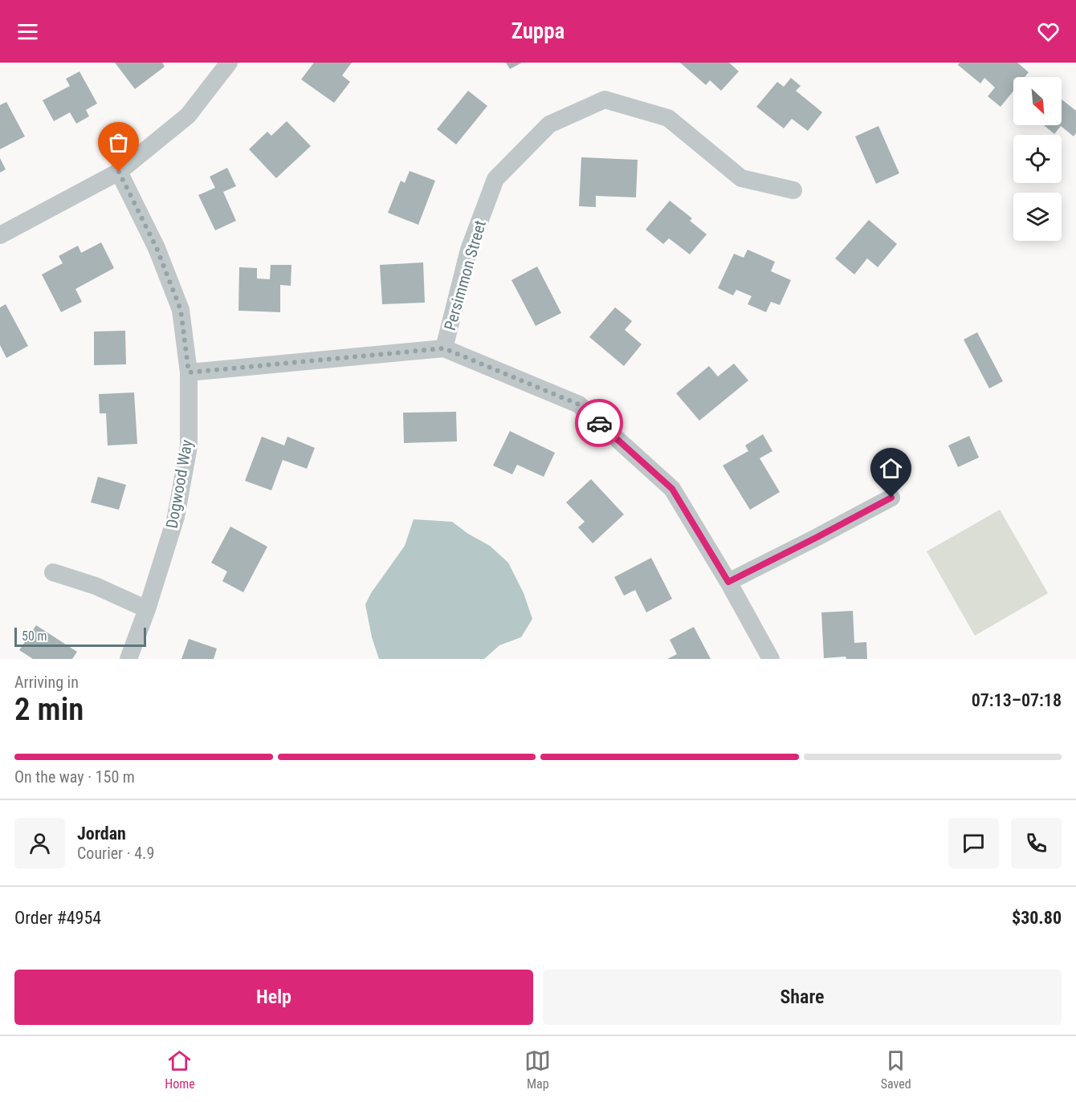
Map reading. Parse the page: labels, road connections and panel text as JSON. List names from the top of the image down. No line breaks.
{"streets":{"street":["Persimmon Street","Dogwood Way"]},"scale_bar":"50 m","north":"bottom right","page":{"header":"Zuppa","scale":"50 m","heading":["2 min","Arriving in","07:13–07:18"],"panel":["Jordan","Courier · 4.9","Order #4954","$30.80"],"bar":"On the way · 150 m","buttons":["Help","Share"],"tabs":["Home","Map","Saved"]}}
